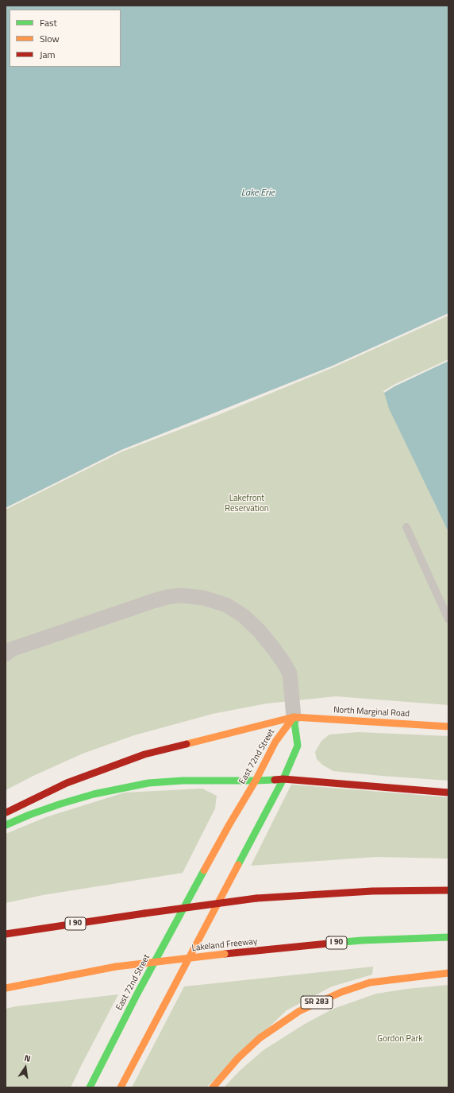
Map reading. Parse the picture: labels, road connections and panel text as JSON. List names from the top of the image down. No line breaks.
{"streets":{"main road":["North Marginal Road","East 72nd Street","I 90","Lakeland Freeway","SR 283"]},"crossings":[["North Marginal Road","East 72nd Street"]],"water":["Lake Erie"],"parks":["Lakefront Reservation","Gordon Park"],"legend":["Fast","Slow","Jam"],"north":"top"}
